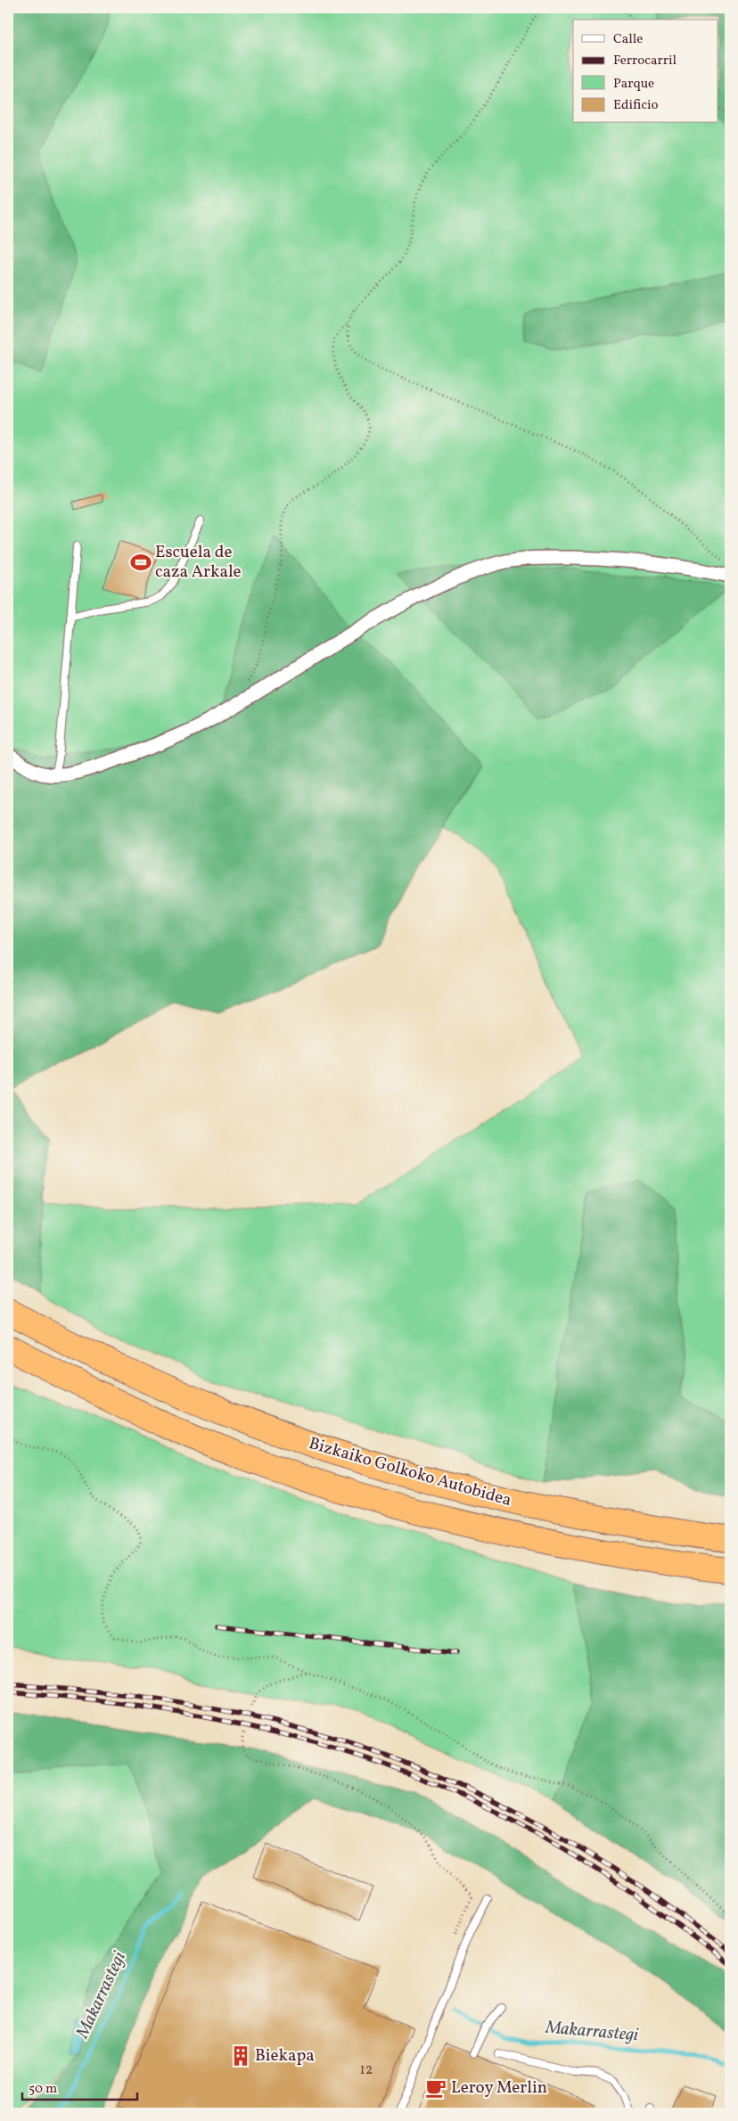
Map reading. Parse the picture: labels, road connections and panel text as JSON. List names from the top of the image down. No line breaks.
{"streets":{"highway":["Bizkaiko Golkoko Autobidea"]},"water":["Makarrastegi"],"places":{"sports":["Escuela de caza Arkale"],"building":["Biekapa"],"cafe":["Leroy Merlin"]},"house_numbers":["12"],"legend":["Calle","Ferrocarril","Parque","Edificio"],"scale_bar":"50 m"}
